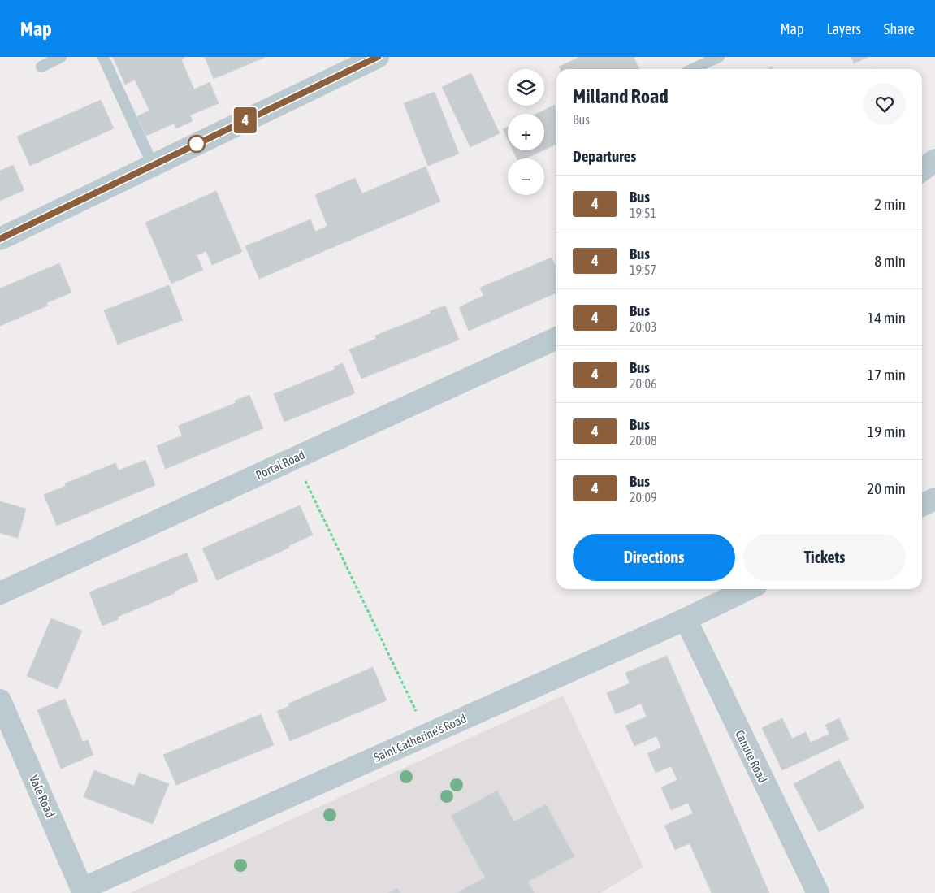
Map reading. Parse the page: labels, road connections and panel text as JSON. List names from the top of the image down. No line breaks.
{"streets":{"street":["Portal Road","Saint Catherine's Road","Canute Road","Vale Road"]},"crossings":[["Saint Catherine's Road","Canute Road"],["Saint Catherine's Road","Vale Road"]],"lines":["bus line 4"],"page":{"header":"Map","nav":["Map","Layers","Share"],"on_map":"4","map_buttons":["+","−"],"heading":[["Milland Road","Bus"],"Departures"],"list":[{"mark":"4","name":"Bus","note":"19:51","value":"2 min"},{"mark":"4","name":"Bus","note":"19:57","value":"8 min"},{"mark":"4","name":"Bus","note":"20:03","value":"14 min"},{"mark":"4","name":"Bus","note":"20:06","value":"17 min"},{"mark":"4","name":"Bus","note":"20:08","value":"19 min"},{"mark":"4","name":"Bus","note":"20:09","value":"20 min"}],"buttons":["Directions","Tickets"]}}
